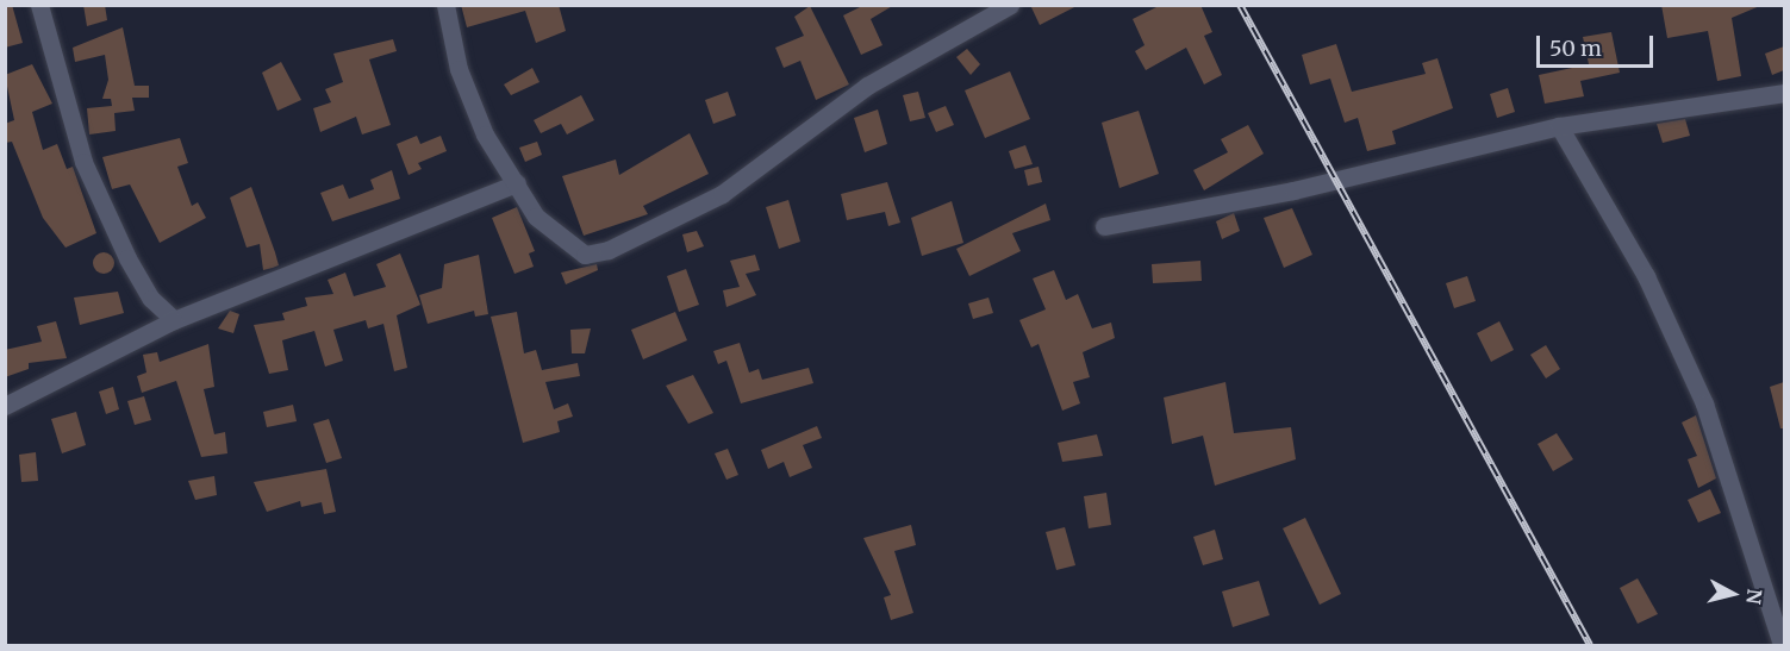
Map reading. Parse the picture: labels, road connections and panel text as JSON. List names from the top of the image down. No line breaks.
{"scale_bar":"50 m","north":"right"}
